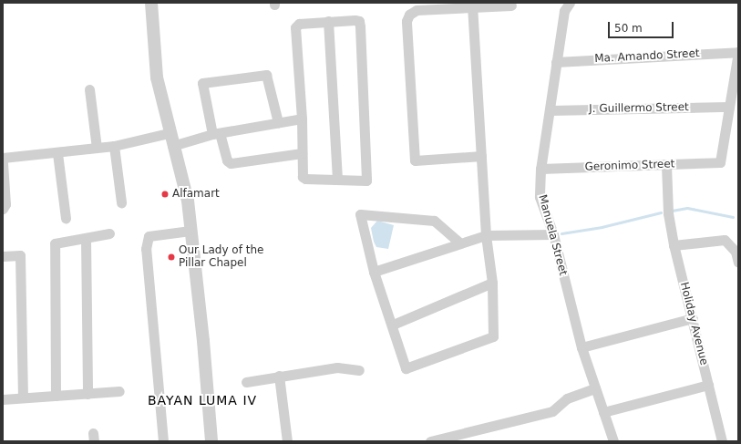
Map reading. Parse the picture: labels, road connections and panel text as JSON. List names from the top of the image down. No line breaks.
{"streets":{"street":["Ma. Amando Street","J. Guillermo Street","Geronimo Street","Manuela Street","Holiday Avenue"]},"crossings":[["Ma. Amando Street","Manuela Street"],["J. Guillermo Street","Geronimo Street"],["J. Guillermo Street","Manuela Street"],["Geronimo Street","Manuela Street"],["Geronimo Street","Holiday Avenue"]],"districts":["BAYAN LUMA IV"],"places":["Alfamart","Our Lady of the Pillar Chapel"],"scale_bar":"50 m"}
